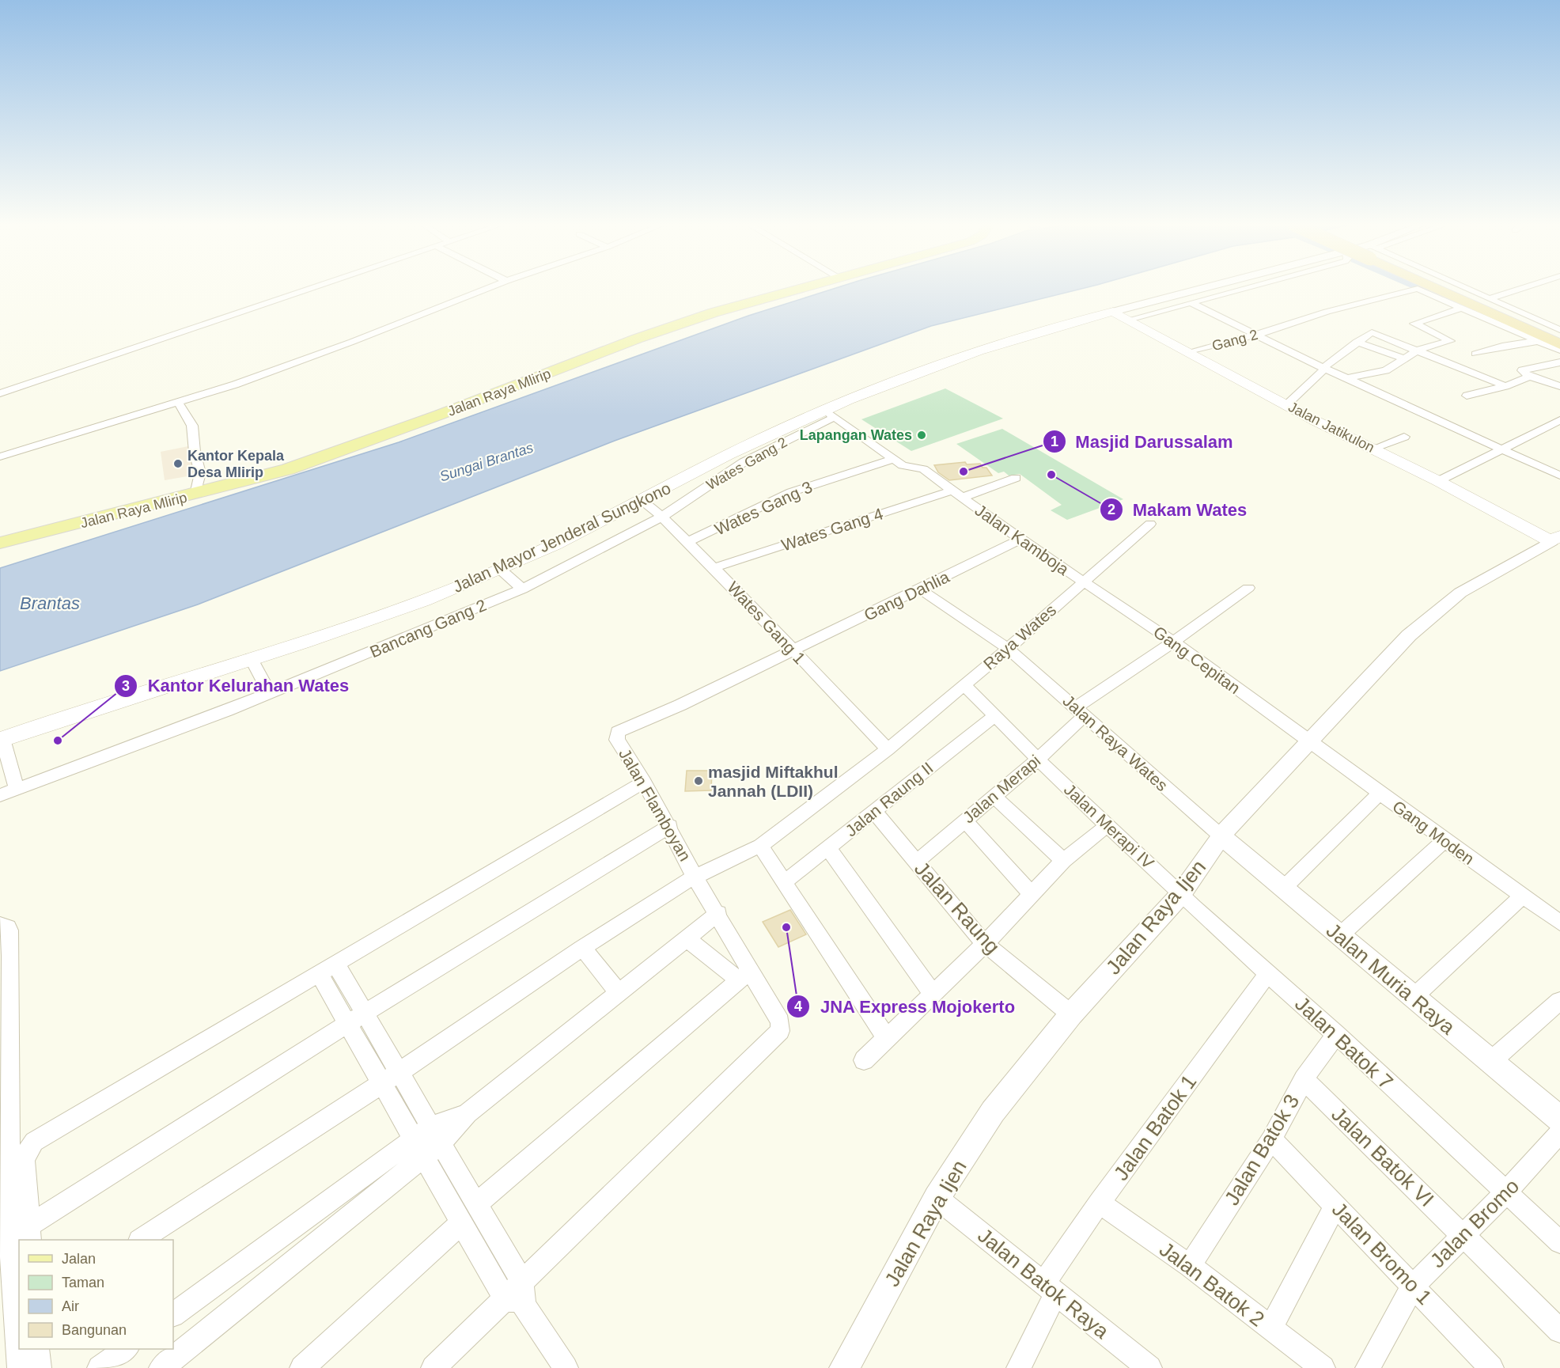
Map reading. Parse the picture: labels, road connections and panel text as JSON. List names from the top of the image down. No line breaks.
{"streets":{"main road":["Jalan Raya Mlirip","Jalan Jatikulon","Jalan Mayor Jenderal Sungkono"],"street":["Gang 2","Wates Gang 2","Wates Gang 3","Wates Gang 4","Jalan Kamboja","Gang Dahlia","Wates Gang 1","Bancang Gang 2","Raya Wates","Gang Cepitan","Jalan Raya Wates","Jalan Merapi","Jalan Raung II","Jalan Flamboyan","Jalan Merapi IV","Gang Moden","Jalan Raung","Jalan Raya Ijen","Jalan Muria Raya","Jalan Batok 7","Jalan Batok 1","Jalan Batok 3","Jalan Batok VI","Jalan Bromo","Jalan Bromo 1","Jalan Batok Raya","Jalan Batok 2"]},"crossings":[["Gang 2","Jalan Jatikulon"],["Jalan Jatikulon","Jalan Mayor Jenderal Sungkono"],["Jalan Jatikulon","Jalan Raya Ijen"],["Wates Gang 2","Jalan Mayor Jenderal Sungkono"],["Wates Gang 2","Wates Gang 1"],["Wates Gang 2","Bancang Gang 2"],["Wates Gang 3","Jalan Kamboja"],["Wates Gang 3","Wates Gang 1"],["Wates Gang 4","Jalan Kamboja"],["Wates Gang 4","Wates Gang 1"],["Jalan Mayor Jenderal Sungkono","Jalan Kamboja"],["Jalan Mayor Jenderal Sungkono","Wates Gang 1"],["Jalan Kamboja","Gang Dahlia"],["Jalan Kamboja","Raya Wates"],["Jalan Kamboja","Gang Cepitan"],["Gang Dahlia","Wates Gang 1"],["Gang Dahlia","Jalan Raya Wates"],["Gang Dahlia","Jalan Flamboyan"],["Wates Gang 1","Bancang Gang 2"],["Wates Gang 1","Raya Wates"],["Wates Gang 1","Jalan Flamboyan"],["Raya Wates","Gang Cepitan"],["Raya Wates","Jalan Raya Wates"],["Raya Wates","Jalan Flamboyan"],["Raya Wates","Jalan Merapi IV"],["Gang Cepitan","Jalan Merapi"],["Gang Cepitan","Gang Moden"],["Gang Cepitan","Jalan Raya Ijen"],["Jalan Raya Wates","Jalan Merapi"],["Jalan Raya Wates","Jalan Raya Ijen"],["Jalan Raya Wates","Jalan Muria Raya"],["Jalan Merapi","Jalan Merapi IV"],["Jalan Merapi","Jalan Raung"],["Jalan Raung II","Jalan Merapi IV"],["Jalan Raung II","Jalan Raung"],["Jalan Merapi IV","Jalan Raya Ijen"],["Jalan Merapi IV","Jalan Batok 7"],["Gang Moden","Jalan Raya Ijen"],["Jalan Raung","Jalan Raya Ijen"],["Jalan Raya Ijen","Jalan Muria Raya"],["Jalan Raya Ijen","Jalan Batok 7"],["Jalan Raya Ijen","Jalan Batok Raya"],["Jalan Batok 7","Jalan Batok 1"],["Jalan Batok 7","Jalan Batok 3"],["Jalan Batok 7","Jalan Bromo"],["Jalan Batok 1","Jalan Batok Raya"],["Jalan Batok 1","Jalan Batok 2"],["Jalan Batok 3","Jalan Batok VI"],["Jalan Batok 3","Jalan Bromo 1"],["Jalan Batok 3","Jalan Batok 2"],["Jalan Batok VI","Jalan Bromo"],["Jalan Bromo","Jalan Bromo 1"]],"water":["Sungai Brantas","Brantas"],"places":["Lapangan Wates","Kantor Kepala Desa Mlirip","Masjid Darussalam","Makam Wates","Kantor Kelurahan Wates","masjid Miftakhul Jannah (LDII)","JNA Express Mojokerto"],"legend":["Jalan","Taman","Air","Bangunan"]}
